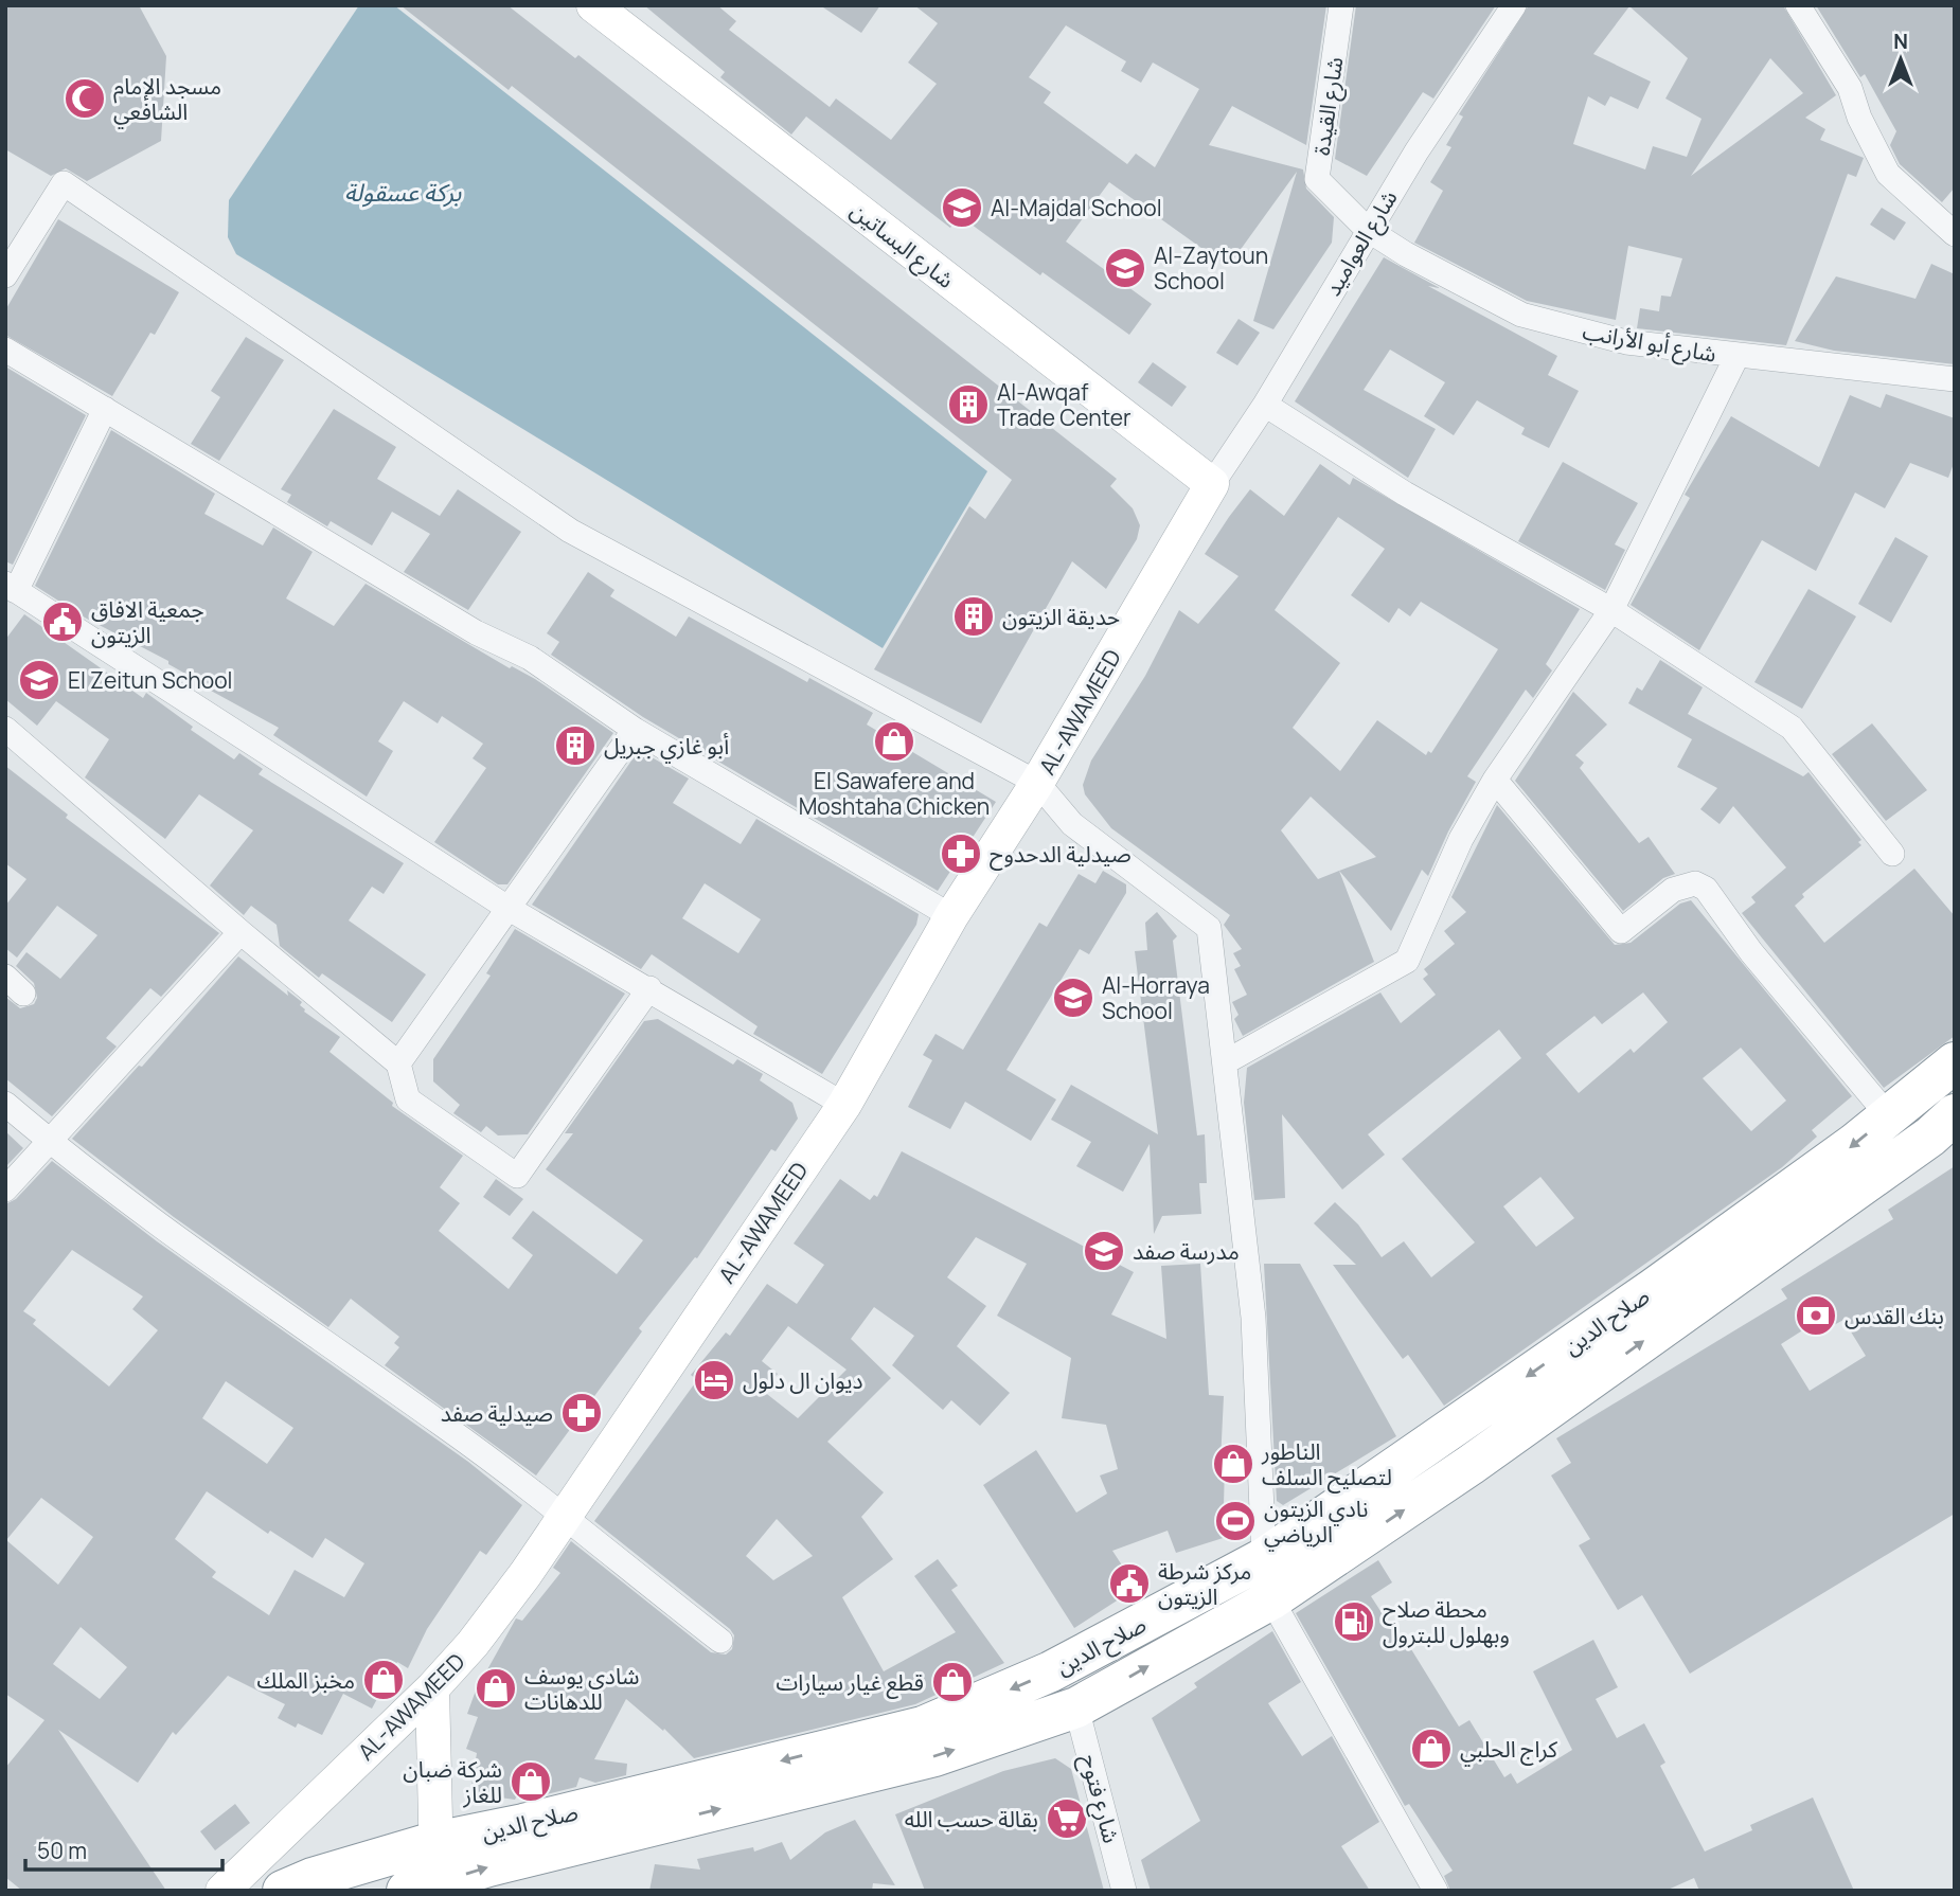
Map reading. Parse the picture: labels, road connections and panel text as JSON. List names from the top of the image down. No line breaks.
{"streets":{"highway":["صلاح الدين"],"main road":["شارع البساتين","AL-AWAMEED"],"street":["شارع القيدة","شارع العواميد","شارع أبو الأرانب","شارع فتوح"]},"crossings":[["شارع القيدة","شارع العواميد"],["شارع القيدة","شارع أبو الأرانب"],["شارع العواميد","شارع البساتين"],["شارع العواميد","شارع أبو الأرانب"],["شارع العواميد","AL-AWAMEED"],["شارع البساتين","AL-AWAMEED"],["صلاح الدين","شارع فتوح"]],"water":["بركة عسقولة"],"places":{"mosque":["مسجد الإمام الشافعي"],"school or university":["Al-Majdal School","Al-Zaytoun School","El Zeitun School","Al-Horraya School","مدرسة صفد"],"building":["Al-Awqaf Trade Center","حديقة الزيتون","أبو غازي جبريل"],"public building":["جمعية الافاق الزيتون","مركز شرطة الزيتون"],"shop":["El Sawafere and Moshtaha Chicken","الناطور لتصليح السلف","مخبز الملك","قطع غيار سيارات","شادي يوسف للدهانات","كراج الحلبي","شركة ضبان للغاز"],"pharmacy":["صيدلية الدحدوح","صيدلية صفد"],"bank":["بنك القدس"],"hotel":["ديوان ال دلول"],"sports":["نادي الزيتون الرياضي"],"fuel station":["محطة صلاح وبهلول للبترول"],"supermarket":["بقالة حسب الله"]},"scale_bar":"50 m","north":"top"}
